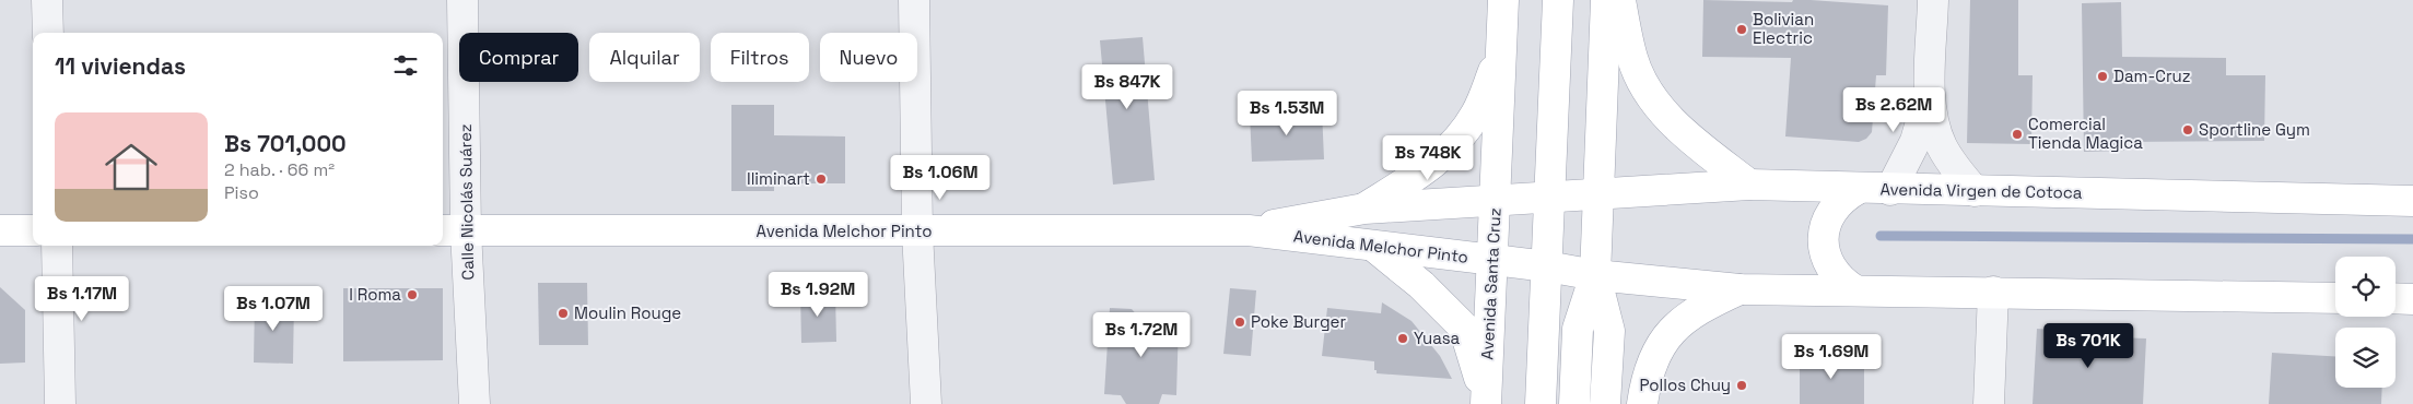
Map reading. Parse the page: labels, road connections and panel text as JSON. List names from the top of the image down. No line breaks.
{"streets":{"main road":["Avenida Virgen de Cotoca","Avenida Melchor Pinto","Avenida Santa Cruz"],"street":["Calle Nicolás Suárez"]},"crossings":[["Avenida Virgen de Cotoca","Avenida Melchor Pinto"],["Calle Nicolás Suárez","Avenida Melchor Pinto"],["Avenida Melchor Pinto","Avenida Santa Cruz"]],"places":["Bolivian Electric","Dam-Cruz","Sportline Gym","Comercial Tienda Magica","Iliminart","I Roma","Moulin Rouge","Poke Burger","Yuasa","Pollos Chuy"],"page":{"chip":["Comprar","Alquilar","Filtros","Nuevo"],"heading":"11 viviendas","price":["Bs 847K","Bs 2.62M","Bs 1.53M","Bs 748K","Bs 1.06M","Bs 1.92M","Bs 1.17M","Bs 1.07M","Bs 1.72M","Bs 701K","Bs 1.69M"],"list":[{"name":"Bs 701,000","note":"2 hab. · 66 m² · Piso"}]}}
